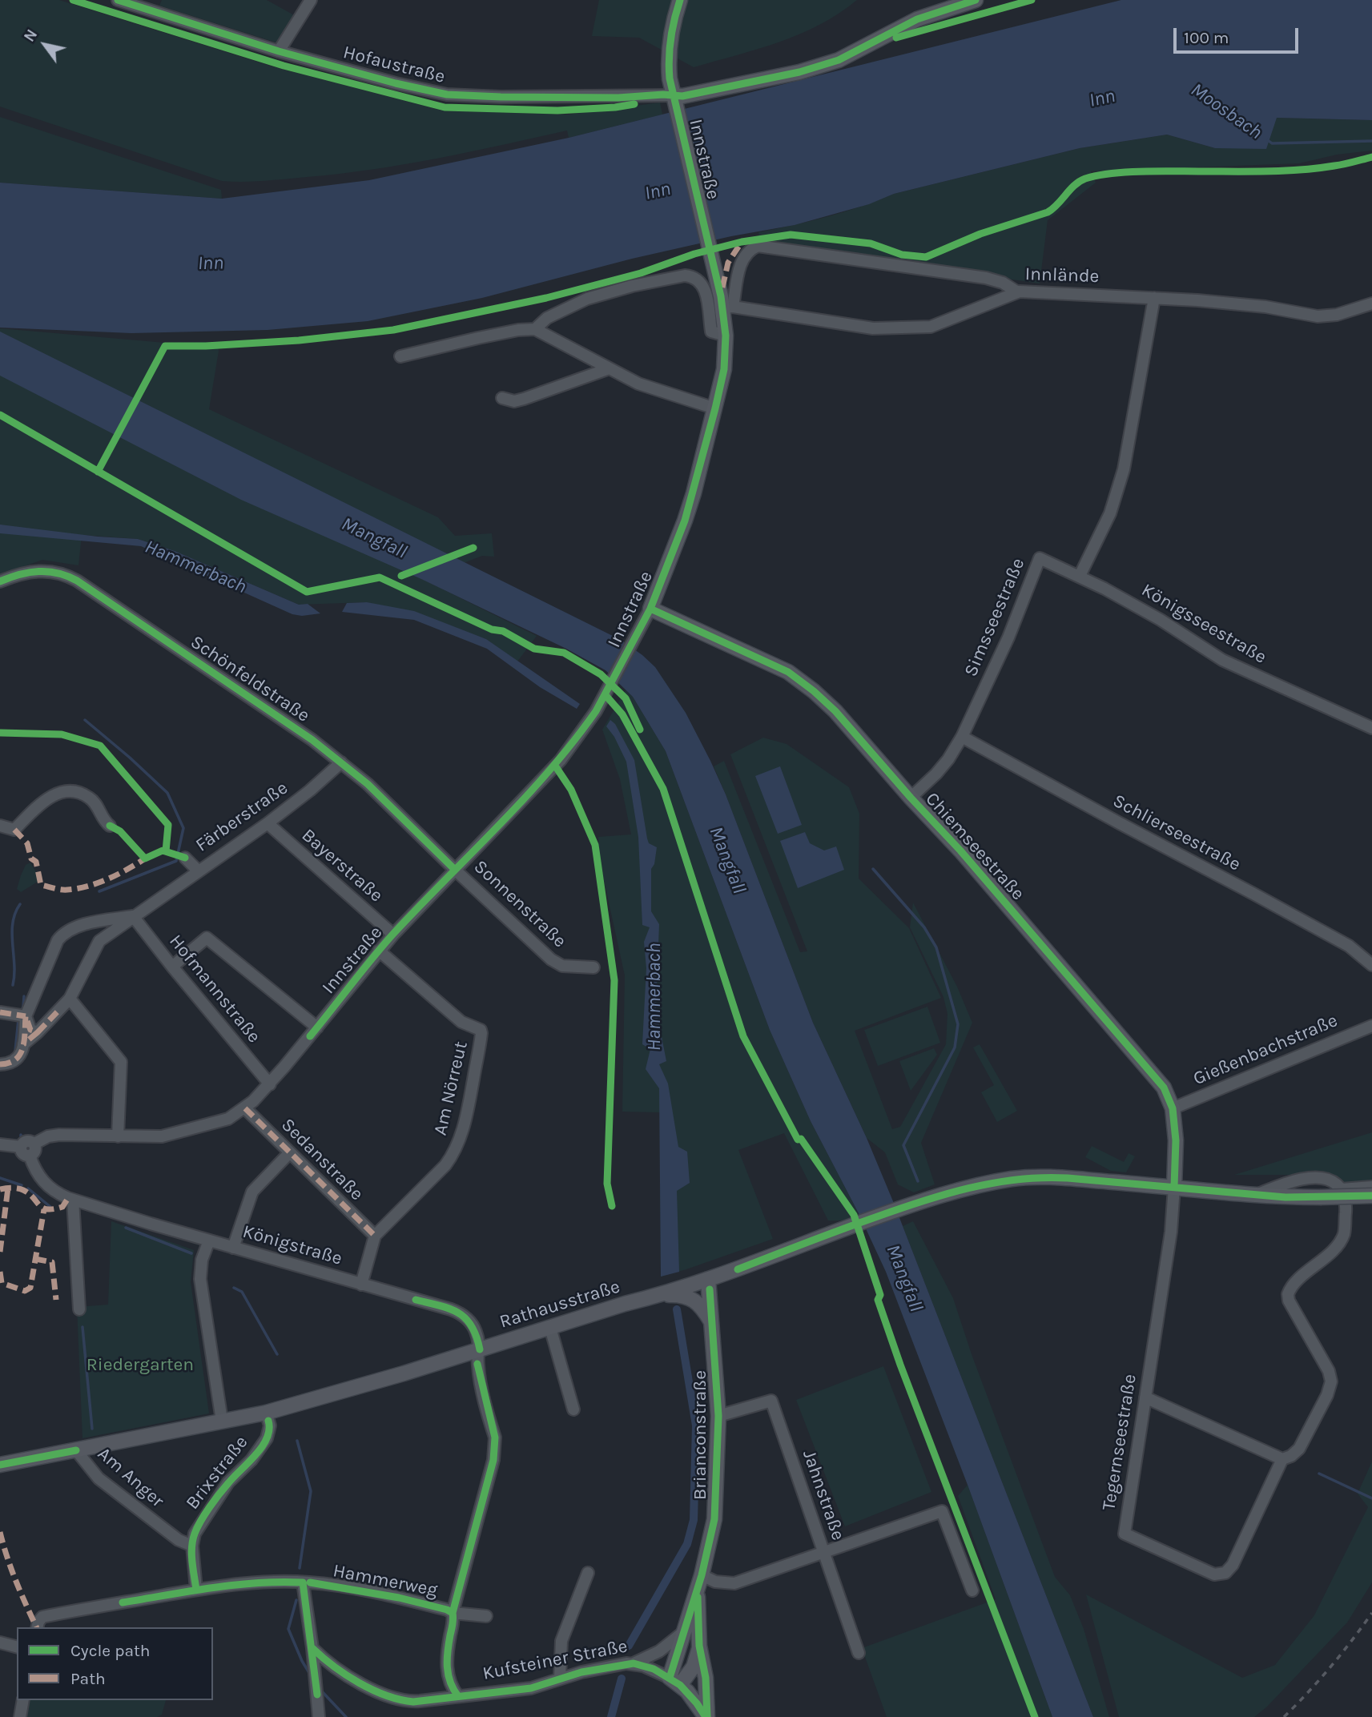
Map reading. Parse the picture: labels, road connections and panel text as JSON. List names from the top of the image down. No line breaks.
{"streets":{"main road":["Innstraße","Chiemseestraße","Rathausstraße","Brianconstraße","Kufsteiner Straße"],"street":["Hofaustraße","Innlände","Simsseestraße","Königsseestraße","Schönfeldstraße","Färberstraße","Schlierseestraße","Bayerstraße","Sonnenstraße","Hofmannstraße","Gießenbachstraße","Am Nörreut","Sedanstraße","Königstraße","Tegernseestraße","Brixstraße","Am Anger","Jahnstraße","Hammerweg"]},"crossings":[["Hofaustraße","Innstraße"],["Innstraße","Innlände"],["Innstraße","Schönfeldstraße"],["Innstraße","Chiemseestraße"],["Innstraße","Bayerstraße"],["Innstraße","Sonnenstraße"],["Innstraße","Hofmannstraße"],["Innstraße","Am Nörreut"],["Innstraße","Sedanstraße"],["Innstraße","Königstraße"],["Simsseestraße","Königsseestraße"],["Simsseestraße","Schlierseestraße"],["Simsseestraße","Chiemseestraße"],["Schönfeldstraße","Färberstraße"],["Schönfeldstraße","Sonnenstraße"],["Färberstraße","Bayerstraße"],["Färberstraße","Hofmannstraße"],["Chiemseestraße","Gießenbachstraße"],["Chiemseestraße","Rathausstraße"],["Chiemseestraße","Tegernseestraße"],["Am Nörreut","Sedanstraße"],["Am Nörreut","Königstraße"],["Königstraße","Rathausstraße"],["Königstraße","Hammerweg"],["Königstraße","Kufsteiner Straße"],["Rathausstraße","Brianconstraße"],["Rathausstraße","Tegernseestraße"],["Rathausstraße","Brixstraße"],["Rathausstraße","Am Anger"],["Brianconstraße","Jahnstraße"],["Brianconstraße","Kufsteiner Straße"],["Brixstraße","Am Anger"]],"water":["Inn","Moosbach","Mangfall","Hammerbach"],"parks":["Riedergarten"],"legend":["Cycle path","Path"],"scale_bar":"100 m","north":"top left"}
